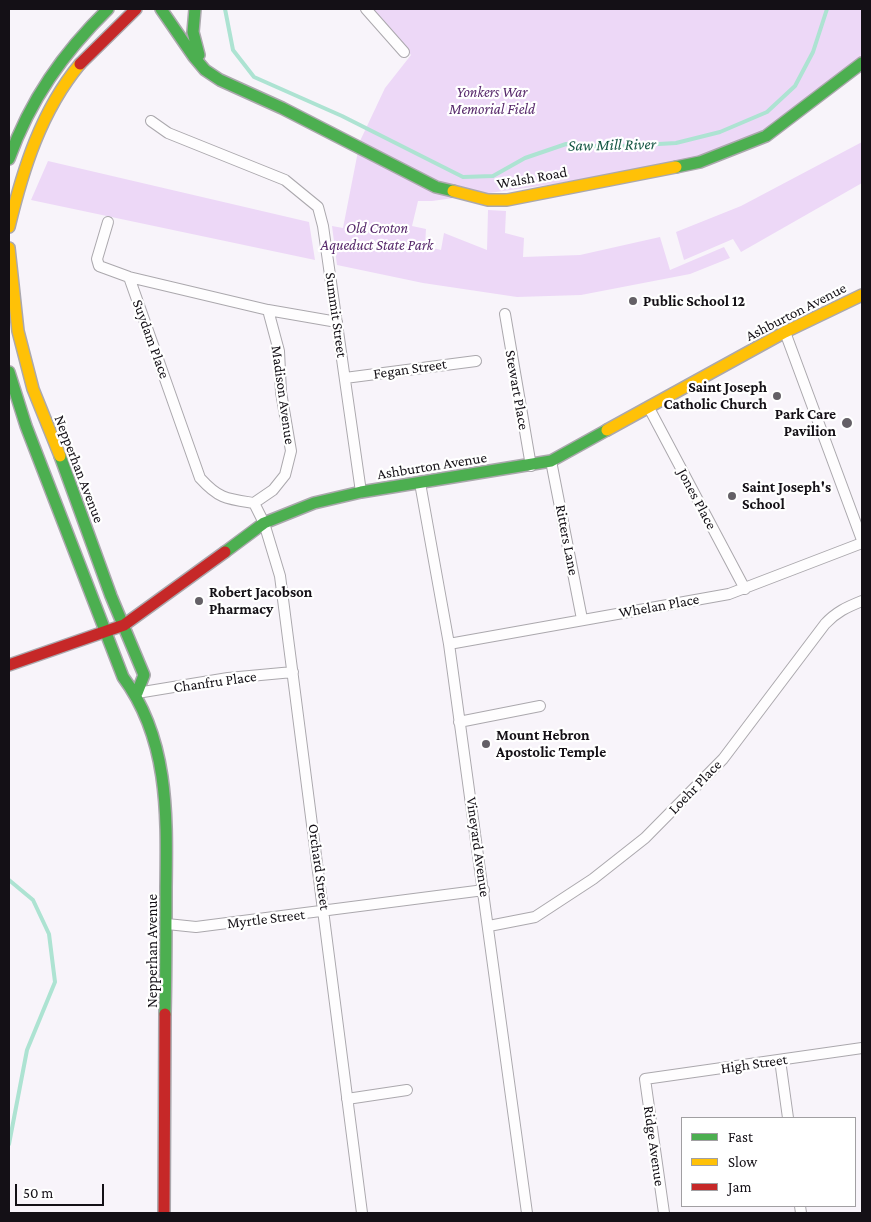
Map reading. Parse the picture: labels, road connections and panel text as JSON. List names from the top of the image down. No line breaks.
{"streets":{"main road":["Walsh Road","Ashburton Avenue","Nepperhan Avenue"],"street":["Summit Street","Suydam Place","Fegan Street","Stewart Place","Madison Avenue","Jones Place","Ritters Lane","Whelan Place","Chanfru Place","Loehr Place","Vineyard Avenue","Orchard Street","Myrtle Street","High Street","Ridge Avenue"]},"crossings":[["Ashburton Avenue","Summit Street"],["Ashburton Avenue","Stewart Place"],["Ashburton Avenue","Nepperhan Avenue"],["Ashburton Avenue","Jones Place"],["Ashburton Avenue","Ritters Lane"],["Ashburton Avenue","Vineyard Avenue"],["Ashburton Avenue","Orchard Street"],["Summit Street","Suydam Place"],["Summit Street","Fegan Street"],["Suydam Place","Madison Avenue"],["Nepperhan Avenue","Chanfru Place"],["Nepperhan Avenue","Myrtle Street"],["Jones Place","Whelan Place"],["Ritters Lane","Whelan Place"],["Whelan Place","Vineyard Avenue"],["Chanfru Place","Orchard Street"],["Loehr Place","Vineyard Avenue"],["Vineyard Avenue","Myrtle Street"],["Orchard Street","Myrtle Street"],["High Street","Ridge Avenue"]],"water":["Saw Mill River"],"parks":["Yonkers War Memorial Field","Old Croton Aqueduct State Park"],"places":["Public School 12","Saint Joseph Catholic Church","Park Care Pavilion","Saint Joseph's School","Robert Jacobson Pharmacy","Mount Hebron Apostolic Temple"],"legend":["Fast","Slow","Jam"],"scale_bar":"50 m"}
